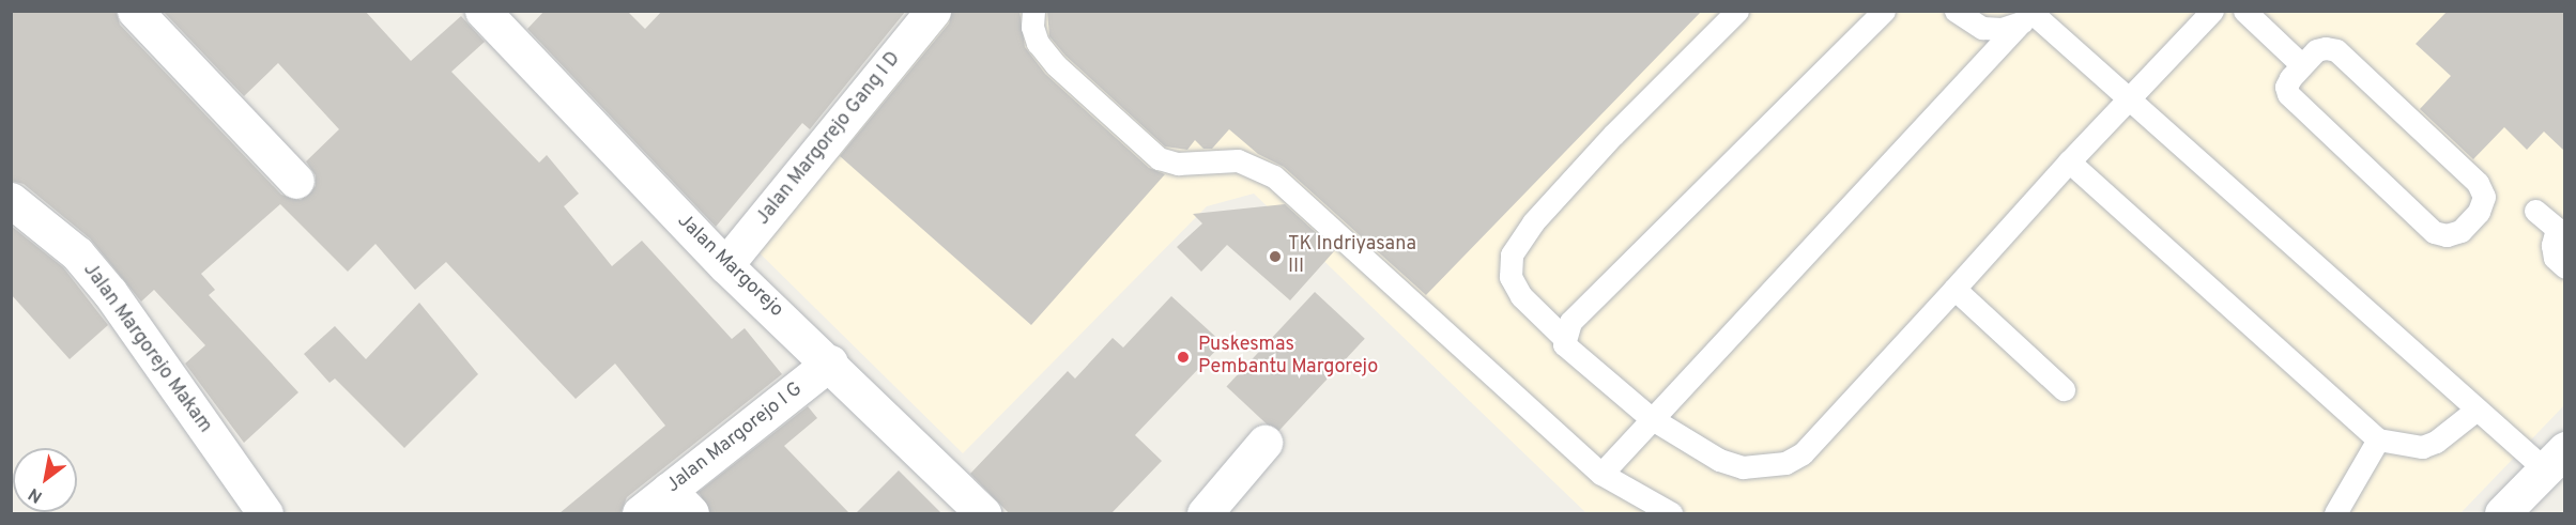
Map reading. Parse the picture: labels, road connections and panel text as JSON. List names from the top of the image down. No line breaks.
{"streets":{"street":["Jalan Margorejo Gang I D","Jalan Margorejo","Jalan Margorejo Makam","Jalan Margorejo I G"]},"crossings":[["Jalan Margorejo Gang I D","Jalan Margorejo"],["Jalan Margorejo","Jalan Margorejo I G"]],"places":["TK Indriyasana III","Puskesmas Pembantu Margorejo"],"north":"bottom left"}
